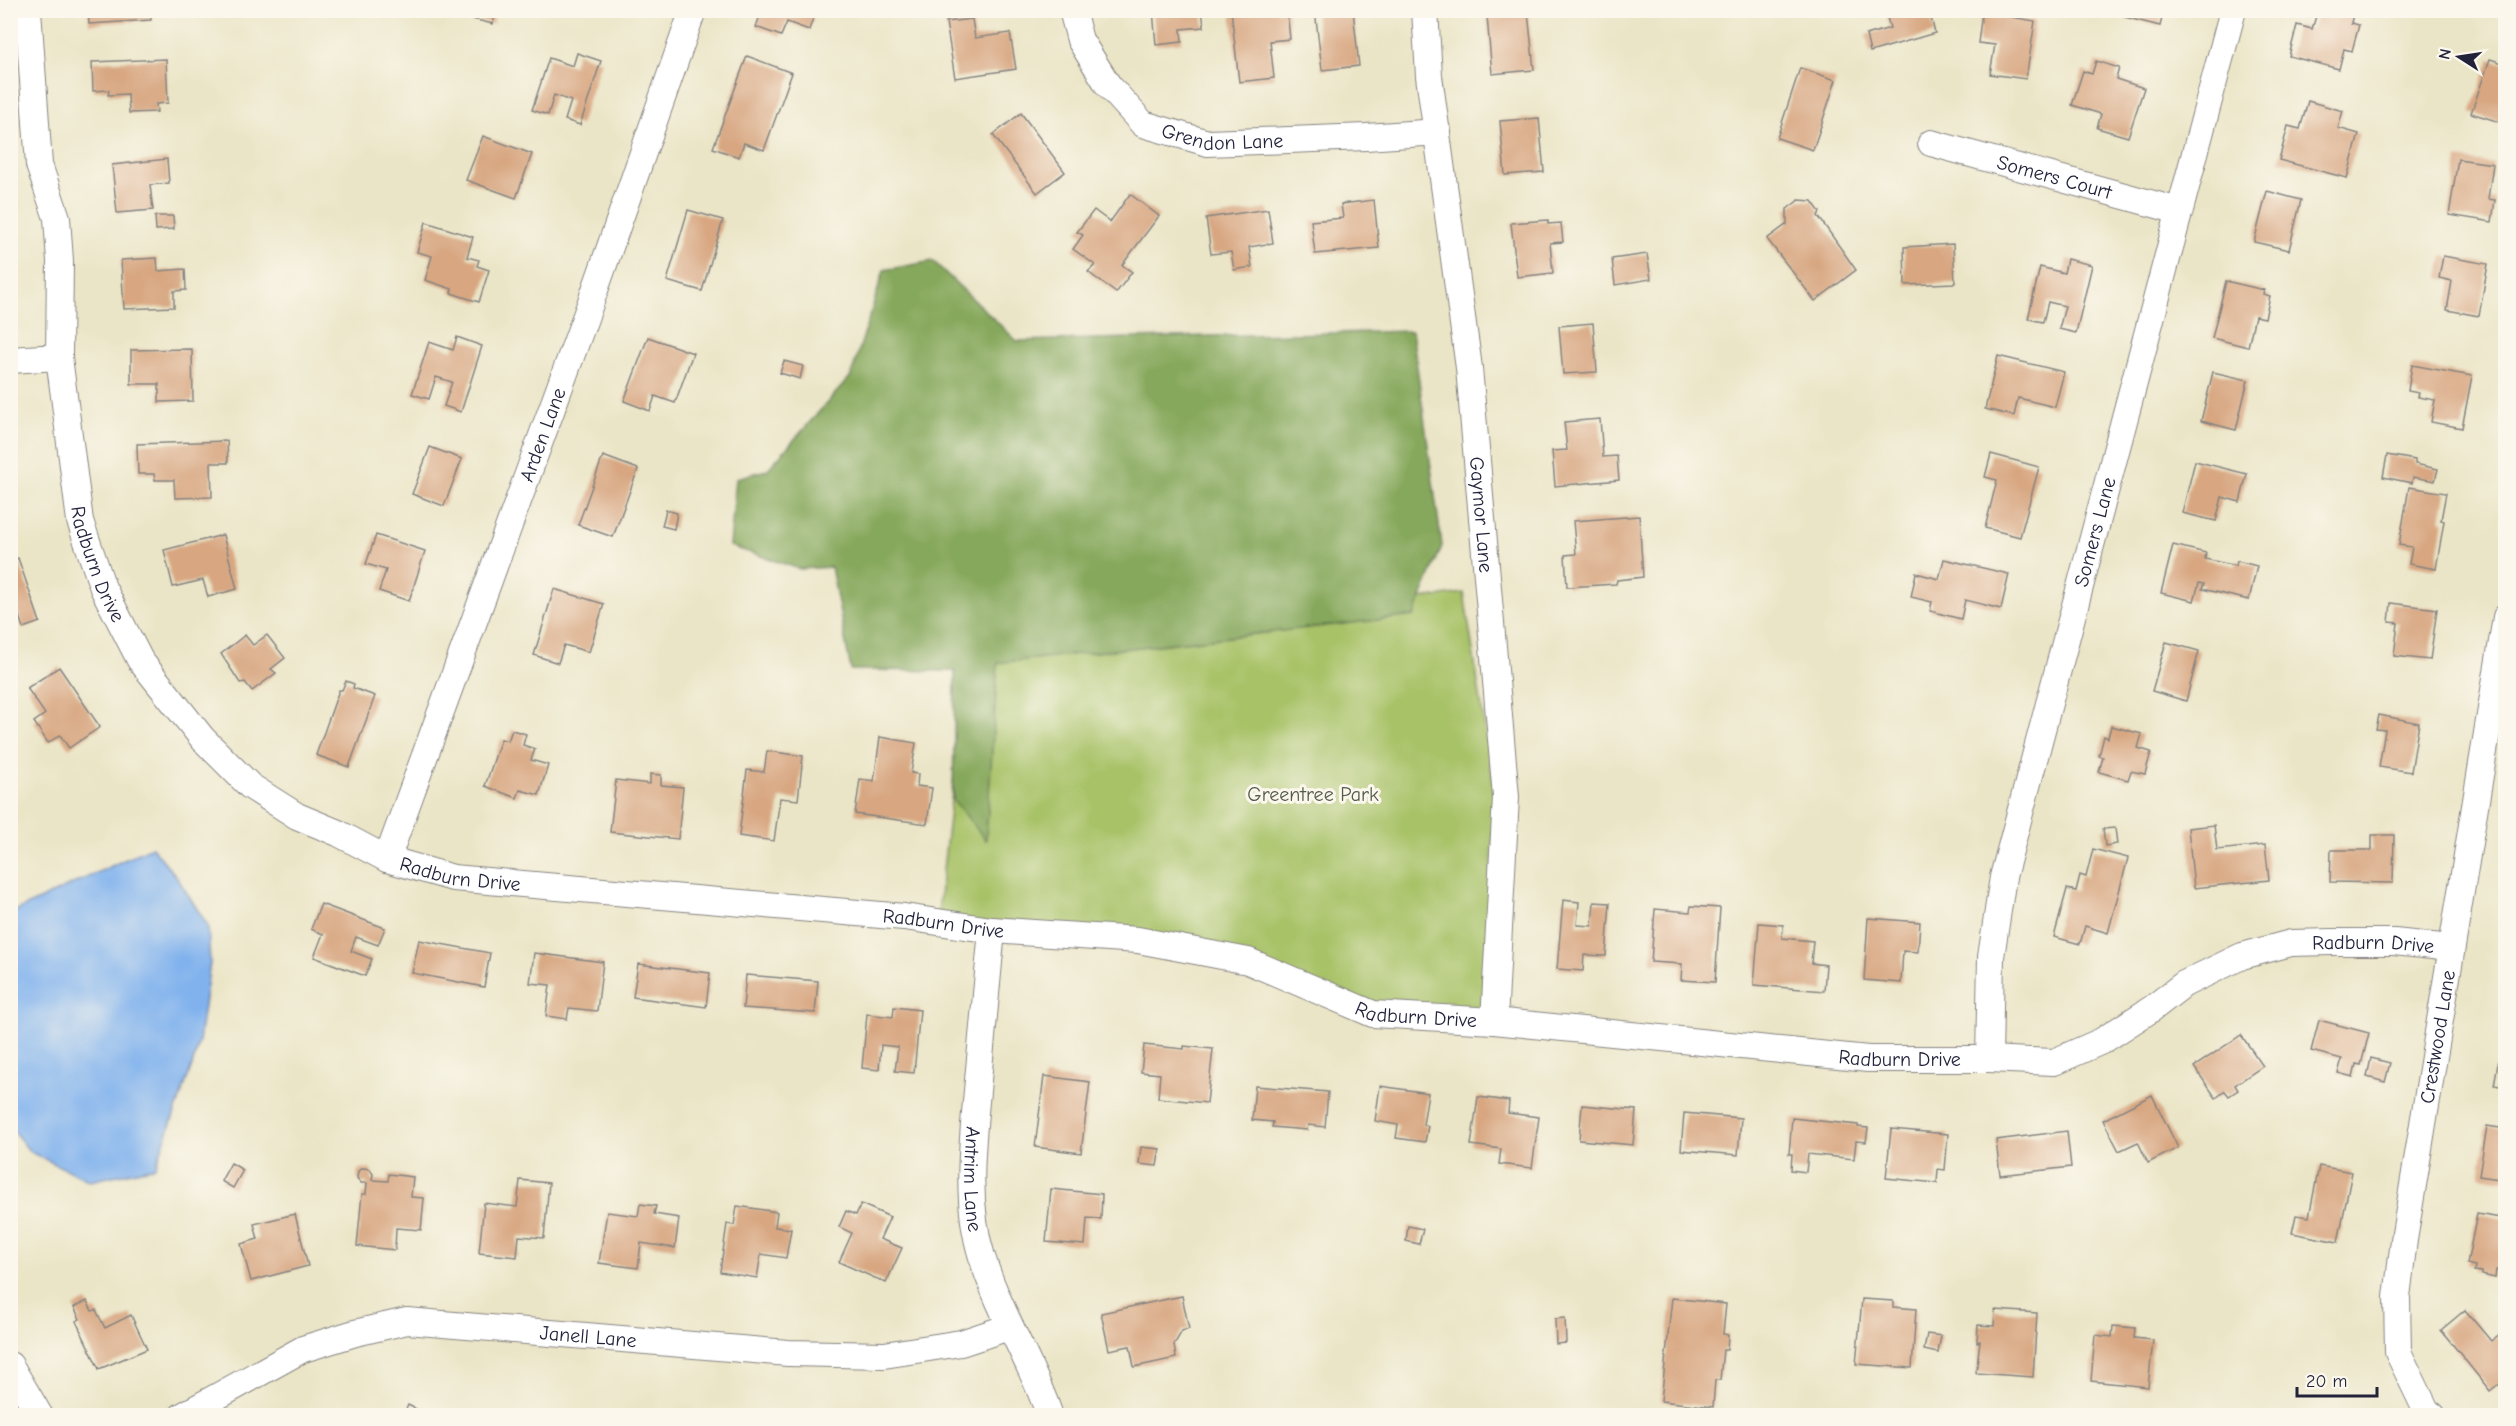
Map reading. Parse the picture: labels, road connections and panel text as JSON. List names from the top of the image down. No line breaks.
{"streets":{"street":["Grendon Lane","Somers Court","Arden Lane","Gaymor Lane","Somers Lane","Radburn Drive","Crestwood Lane","Antrim Lane","Janell Lane"]},"crossings":[["Grendon Lane","Gaymor Lane"],["Somers Court","Somers Lane"],["Arden Lane","Radburn Drive"],["Gaymor Lane","Radburn Drive"],["Somers Lane","Radburn Drive"],["Radburn Drive","Crestwood Lane"],["Radburn Drive","Antrim Lane"],["Antrim Lane","Janell Lane"]],"parks":["Greentree Park"],"scale_bar":"20 m","north":"left"}
